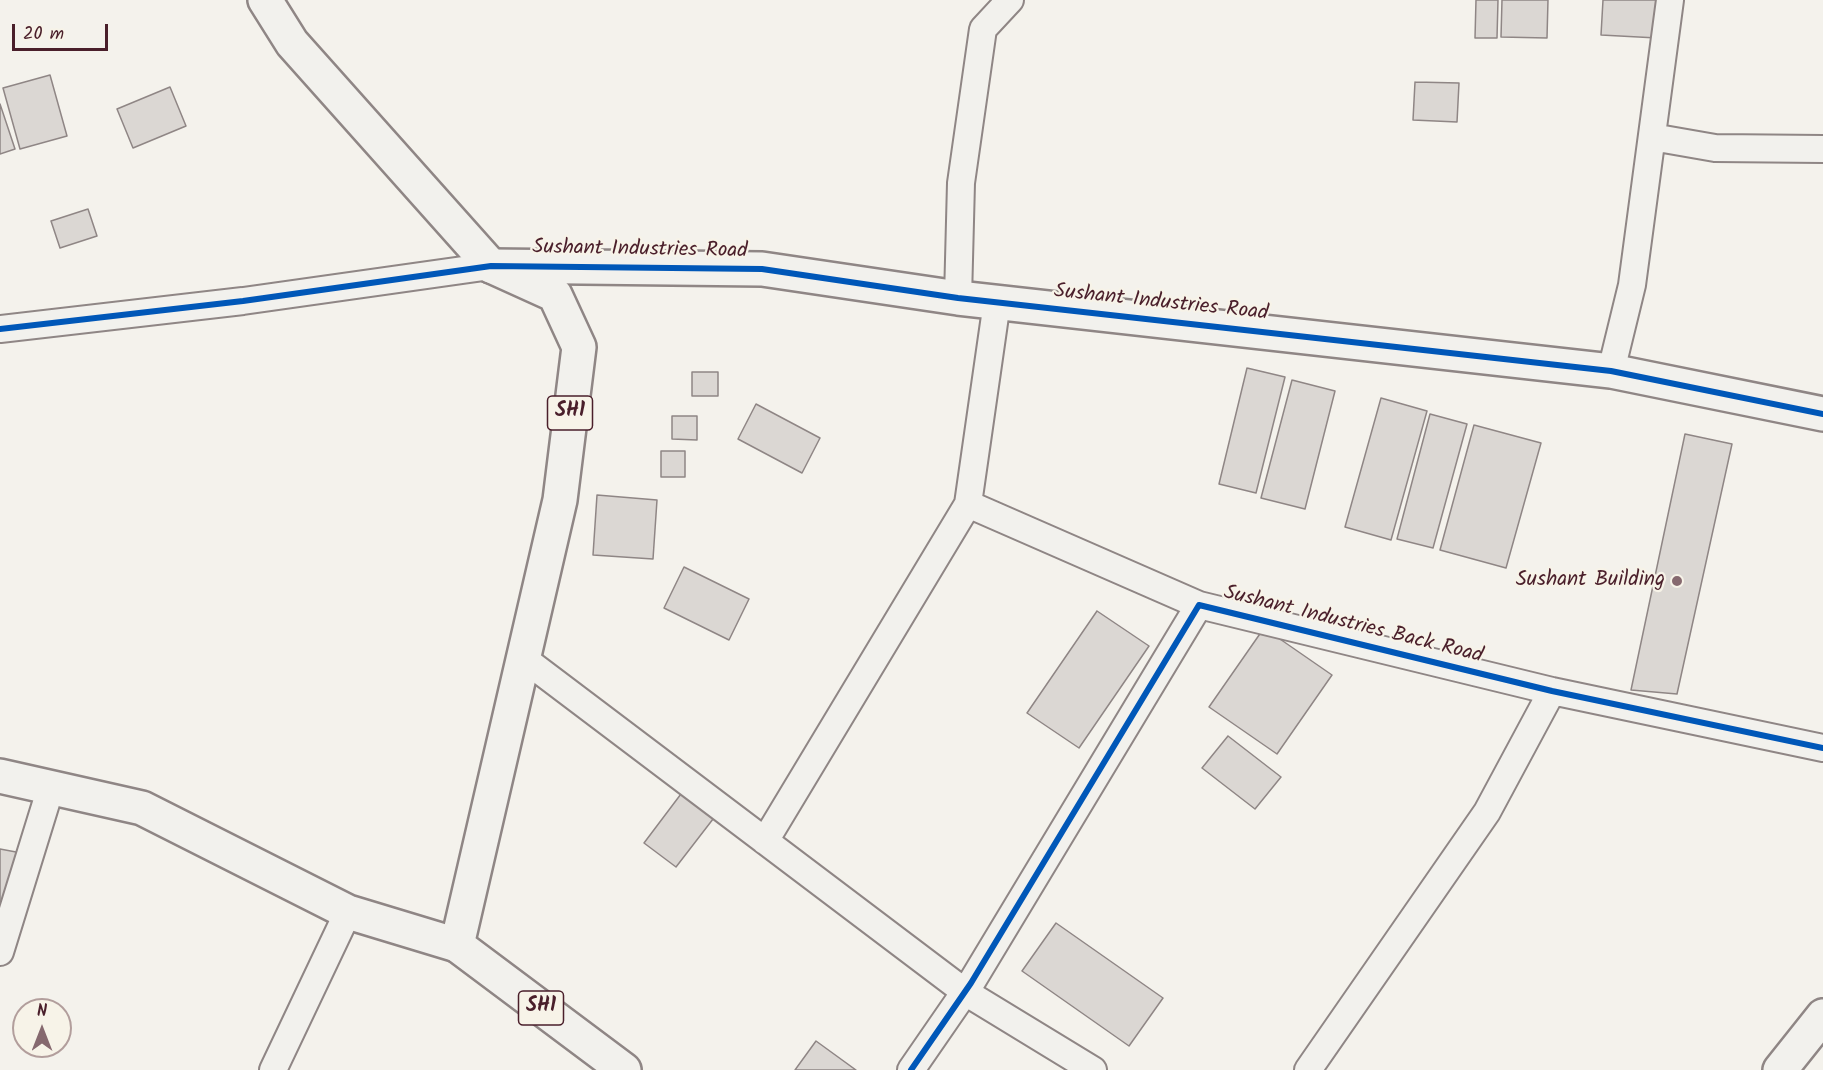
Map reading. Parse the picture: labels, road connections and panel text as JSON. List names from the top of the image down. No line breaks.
{"streets":{"street":["Sushant Industries Road","SH1","Sushant Industries Back Road"]},"crossings":[["Sushant Industries Road","SH1"]],"places":["Sushant Building"],"scale_bar":"20 m","north":"top"}
